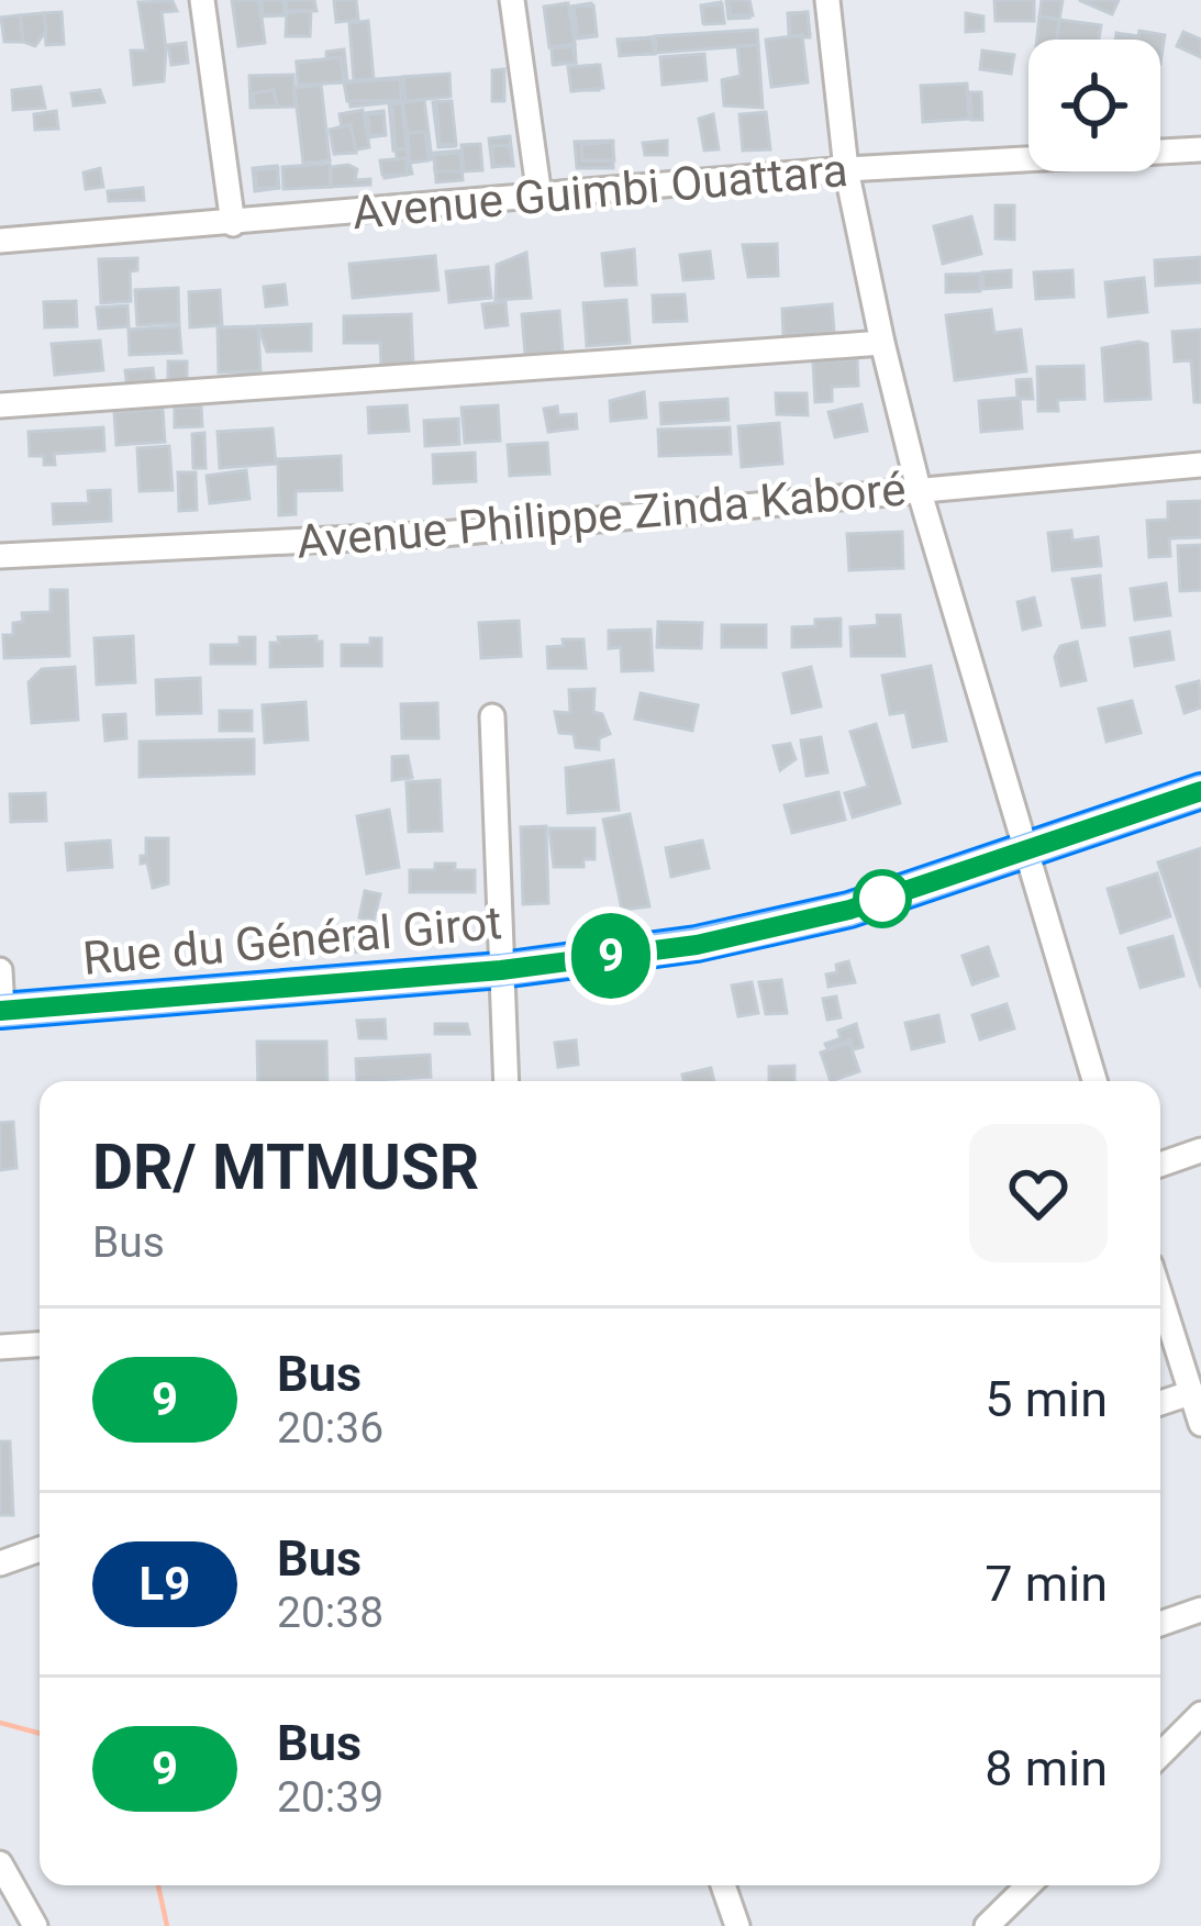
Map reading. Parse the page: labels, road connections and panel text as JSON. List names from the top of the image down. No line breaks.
{"streets":{"highway":["Rue du Général Girot"],"street":["Avenue Guimbi Ouattara","Avenue Philippe Zinda Kaboré"]},"lines":["bus line 9"],"page":{"on_map":"9","heading":["DR/ MTMUSR","Bus"],"list":[{"mark":"9","name":"Bus","note":"20:36","value":"5 min"},{"mark":"L9","name":"Bus","note":"20:38","value":"7 min"},{"mark":"9","name":"Bus","note":"20:39","value":"8 min"}]}}
